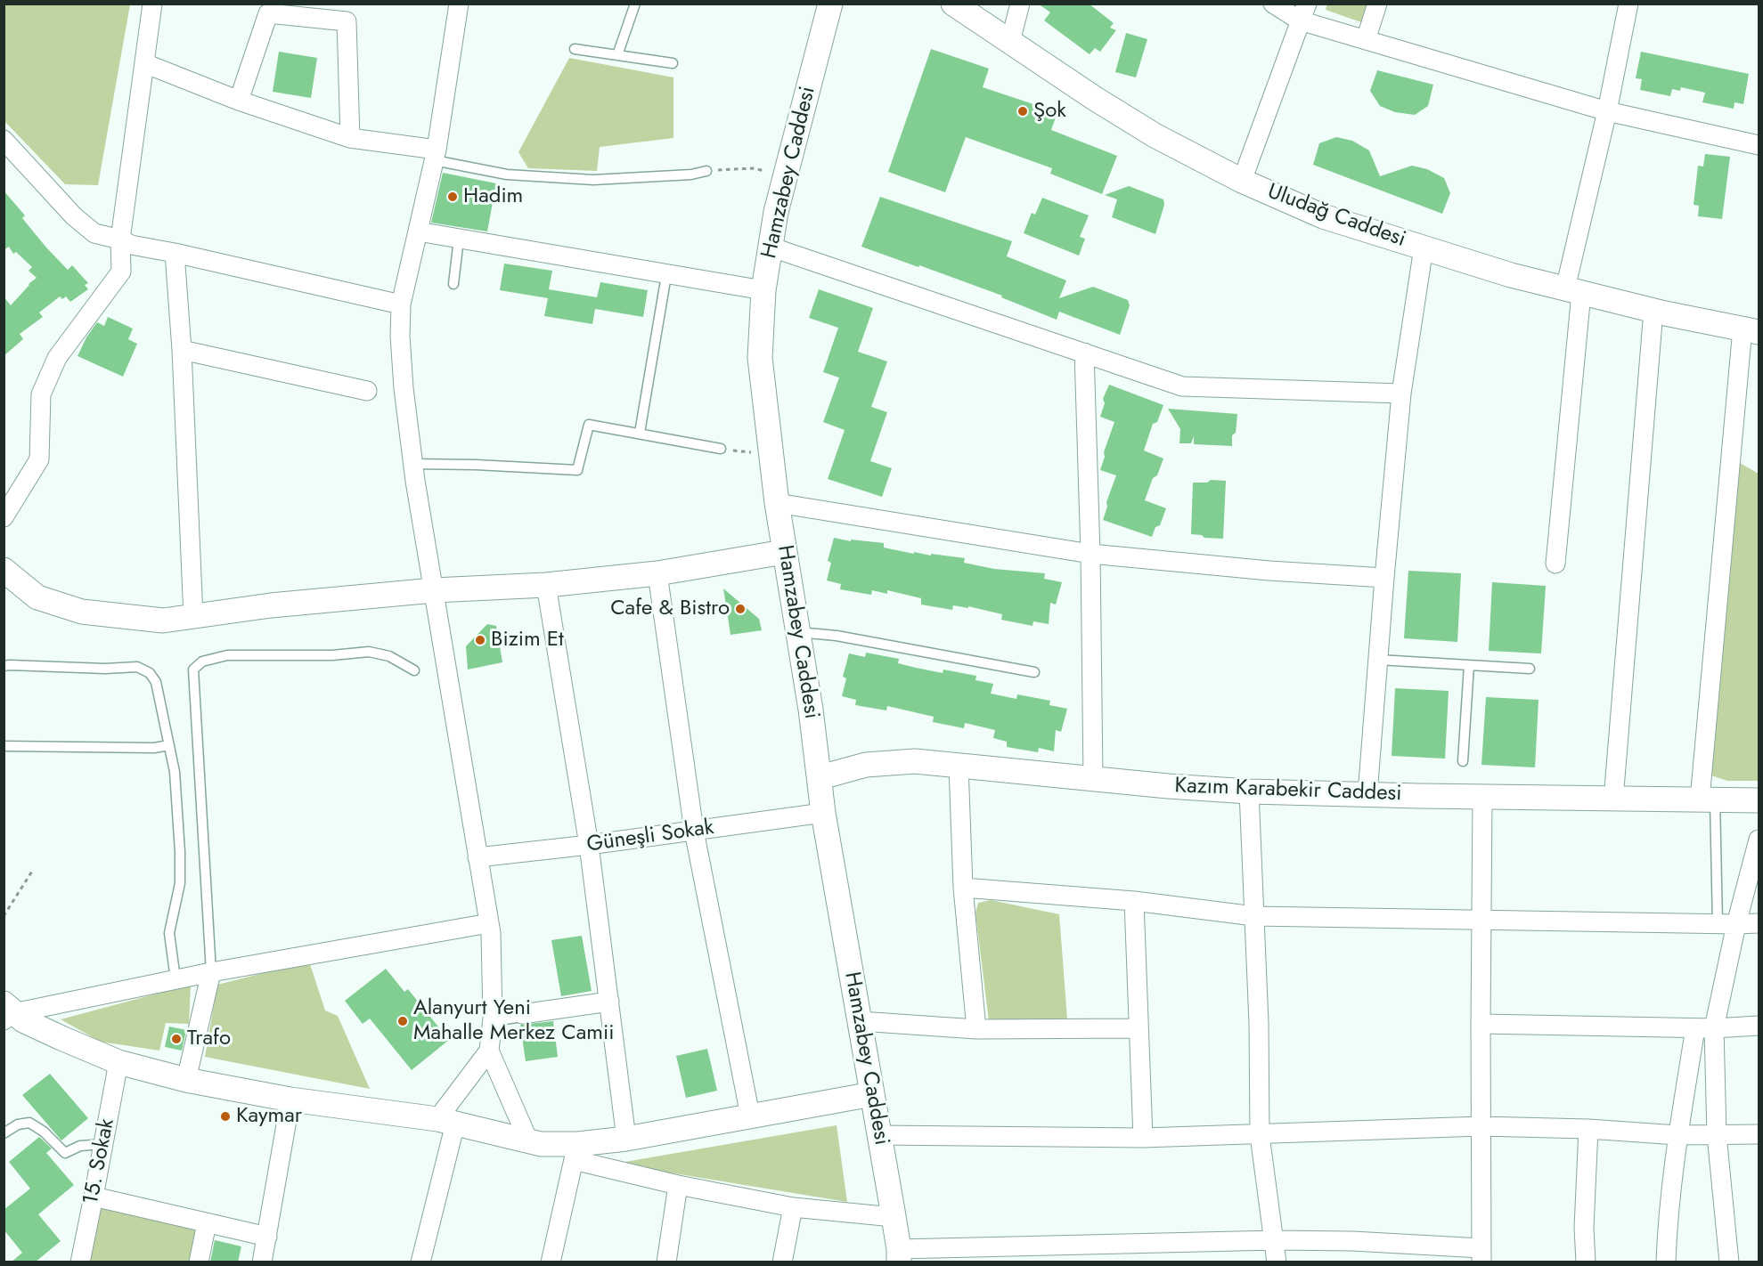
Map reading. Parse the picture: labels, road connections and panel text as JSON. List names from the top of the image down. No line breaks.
{"streets":{"street":["Hamzabey Caddesi","Uludağ Caddesi","Kazım Karabekir Caddesi","Güneşli Sokak","15. Sokak"]},"crossings":[["Hamzabey Caddesi","Kazım Karabekir Caddesi"],["Hamzabey Caddesi","Güneşli Sokak"]],"places":["Şok","Hadim","Cafe & Bistro","Bizim Et","Alanyurt Yeni Mahalle Merkez Camii","Trafo","Kaymar"]}
